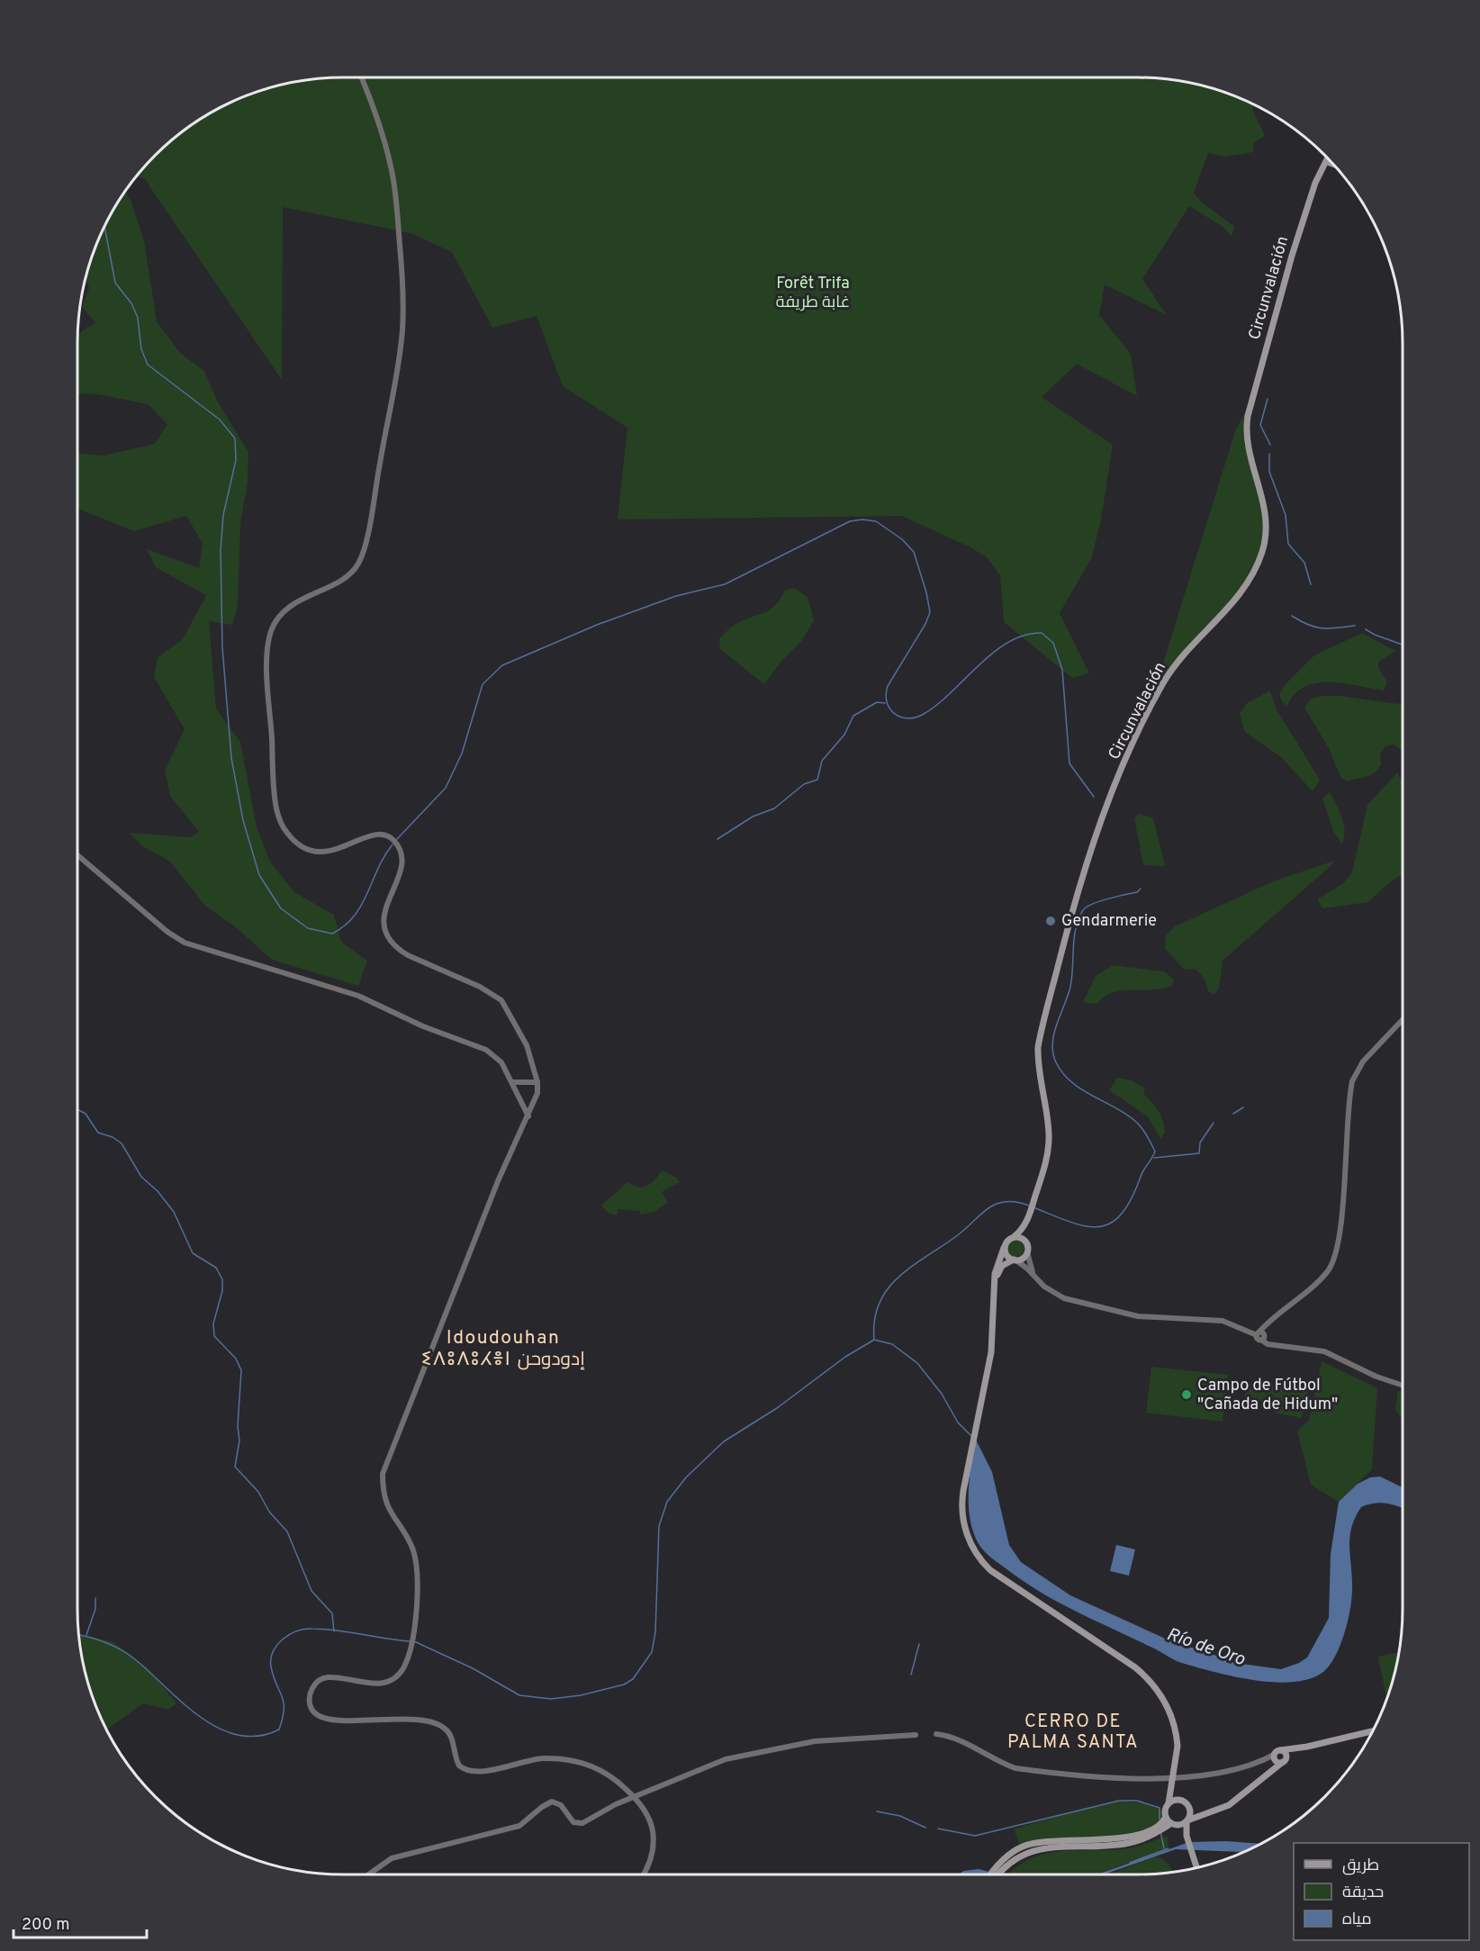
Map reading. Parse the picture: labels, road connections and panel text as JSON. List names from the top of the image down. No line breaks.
{"streets":{"main road":["Circunvalación"]},"districts":["Idoudouhan ⵉⴷⵓⴷⵓⵃⴻⵏ إدودوحن","CERRO DE PALMA SANTA"],"water":["Río de Oro"],"parks":["Forêt Trifa غابة طريفة"],"places":["Gendarmerie","Campo de Fútbol \"Cañada de Hidum\""],"legend":["طريق","حديقة","مياه"],"scale_bar":"200 m"}
